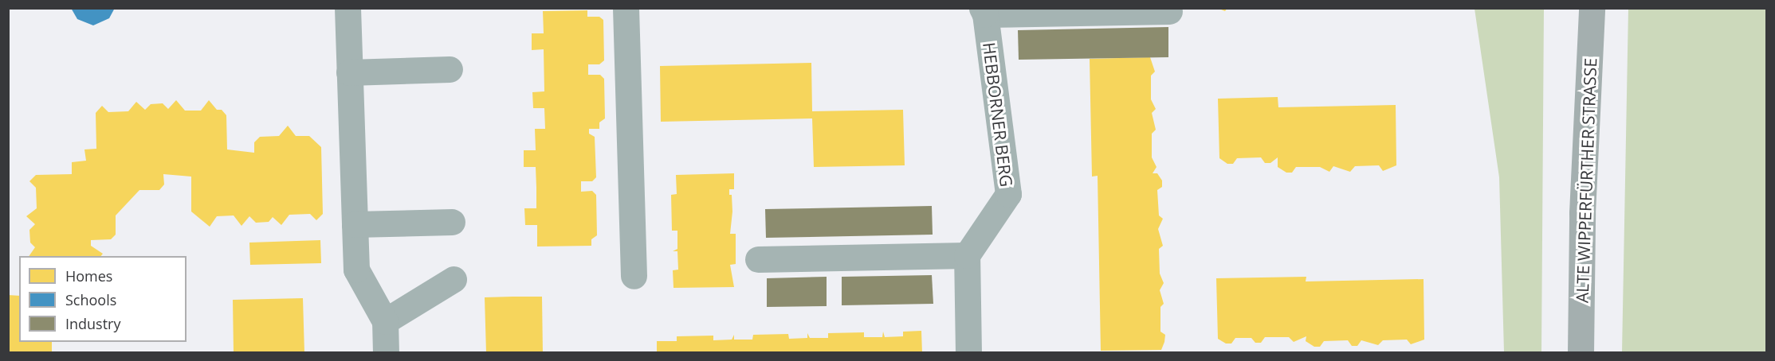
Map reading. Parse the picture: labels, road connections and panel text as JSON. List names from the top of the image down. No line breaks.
{"streets":{"main road":["ALTE WIPPERFÜRTHER STRASSE"],"street":["HEBBORNER BERG"]},"legend":["Homes","Schools","Industry"]}
